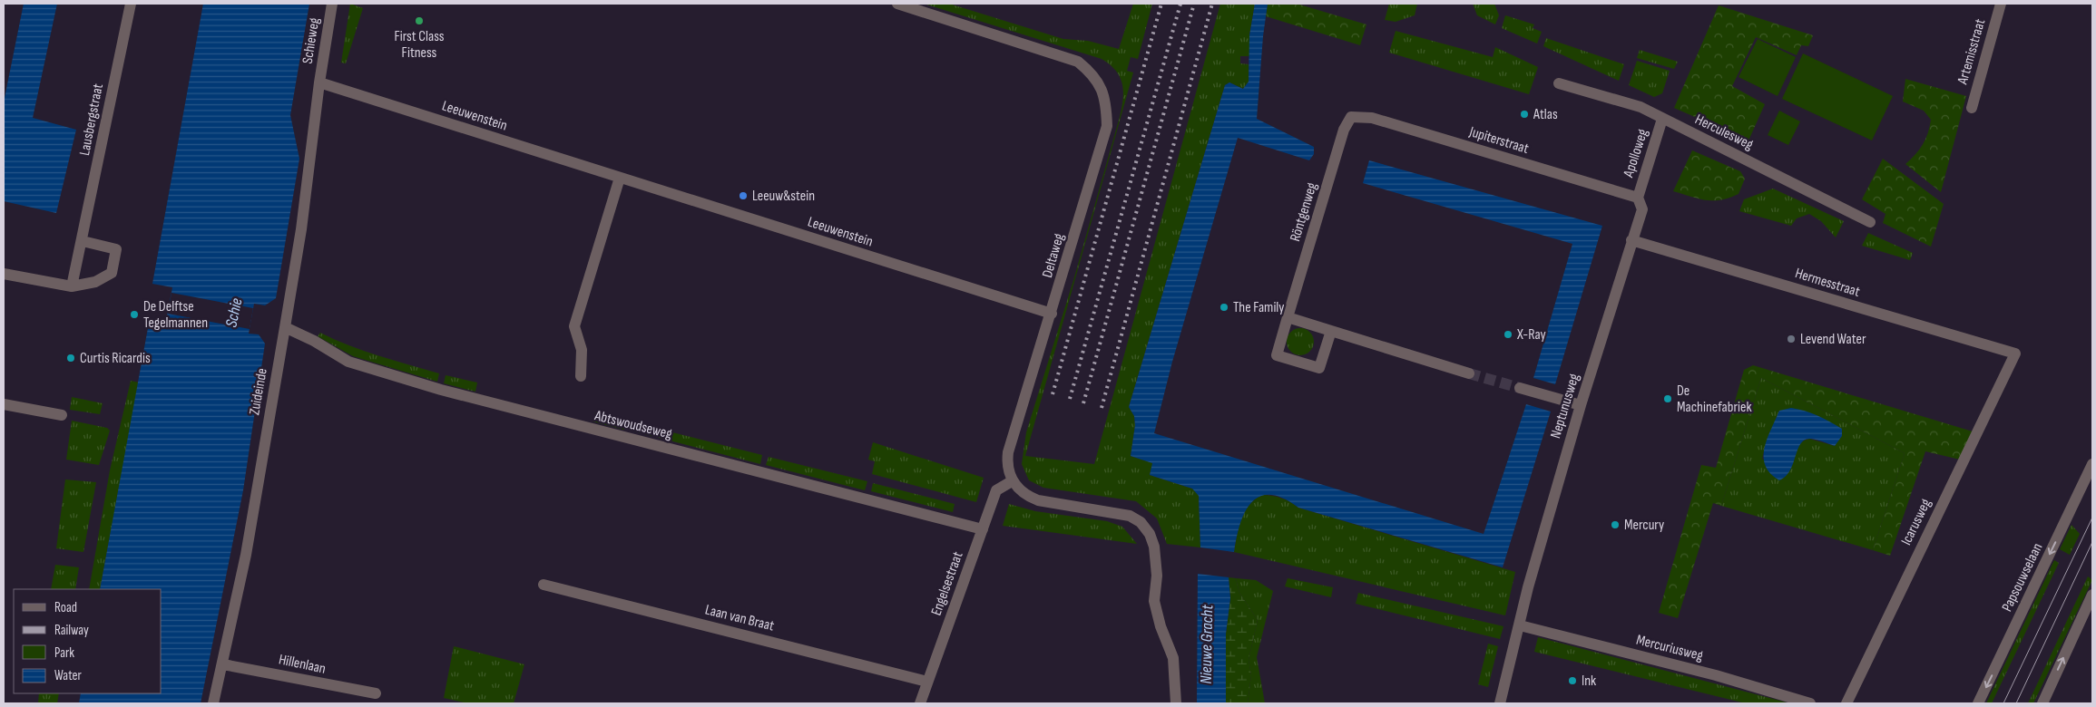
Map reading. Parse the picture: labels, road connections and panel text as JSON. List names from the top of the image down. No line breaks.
{"streets":{"street":["Schieweg","Artemisstraat","Leeuwenstein","Lausbergstraat","Herculesweg","Jupiterstraat","Apolloweg","Röntgenweg","Deltaweg","Hermesstraat","Zuideinde","Neptunusweg","Abtswoudseweg","Icarusweg","Papsouwselaan","Engelsestraat","Laan van Braat","Mercuriusweg","Hillenlaan"]},"crossings":[["Schieweg","Leeuwenstein"],["Schieweg","Zuideinde"],["Leeuwenstein","Deltaweg"],["Leeuwenstein","Zuideinde"],["Herculesweg","Apolloweg"],["Jupiterstraat","Apolloweg"],["Jupiterstraat","Röntgenweg"],["Jupiterstraat","Neptunusweg"],["Apolloweg","Neptunusweg"],["Deltaweg","Engelsestraat"],["Hermesstraat","Neptunusweg"],["Hermesstraat","Icarusweg"],["Zuideinde","Abtswoudseweg"],["Zuideinde","Hillenlaan"],["Neptunusweg","Mercuriusweg"],["Abtswoudseweg","Engelsestraat"],["Engelsestraat","Laan van Braat"]],"water":["Schie","Nieuwe Gracht"],"places":["First Class Fitness","Atlas","Leeuw&stein","The Family","De Delftse Tegelmannen","X-Ray","Levend Water","Curtis Ricardis","De Machinefabriek","Mercury","Ink"],"legend":["Road","Railway","Park","Water"]}
